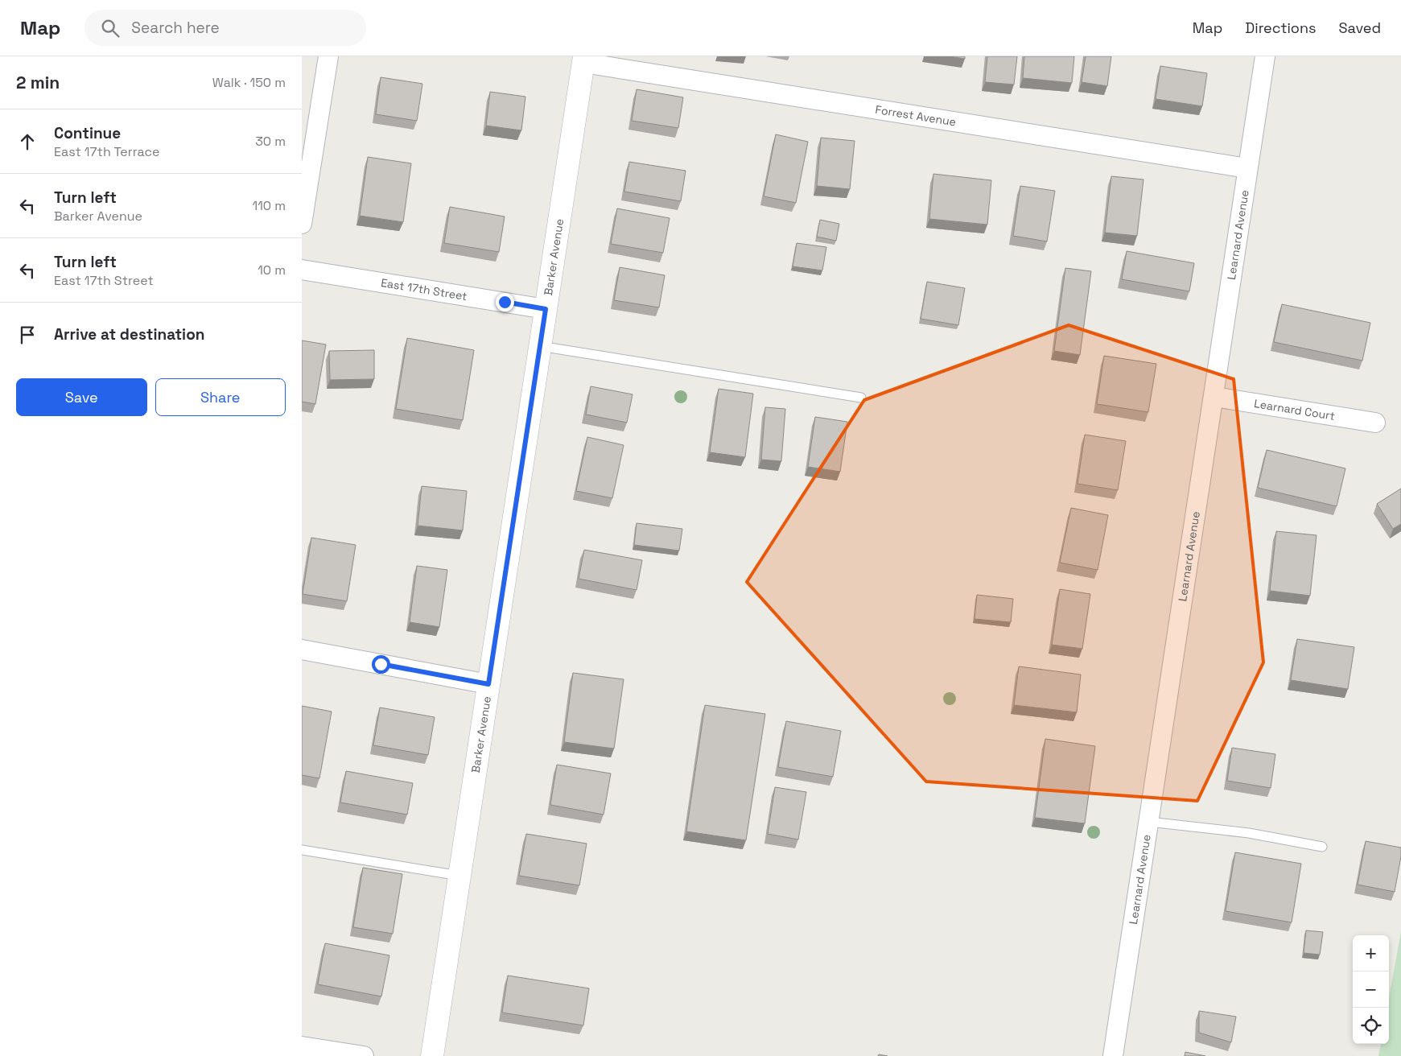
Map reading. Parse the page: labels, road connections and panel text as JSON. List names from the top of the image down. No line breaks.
{"streets":{"street":["Forrest Avenue","Learnard Avenue","Barker Avenue","East 17th Street","Learnard Court"]},"crossings":[["Forrest Avenue","Learnard Avenue"],["Forrest Avenue","Barker Avenue"],["Learnard Avenue","Learnard Court"],["Barker Avenue","East 17th Street"]],"page":{"header":"Map","search":"Search here","nav":["Map","Directions","Saved"],"heading":["2 min","Walk · 150 m"],"list":[["Continue","East 17th Terrace","30 m"],["Turn left","Barker Avenue","110 m"],["Turn left","East 17th Street","10 m"],"Arrive at destination"],"buttons":["Save","Share"],"map_buttons":["+","−"]}}
